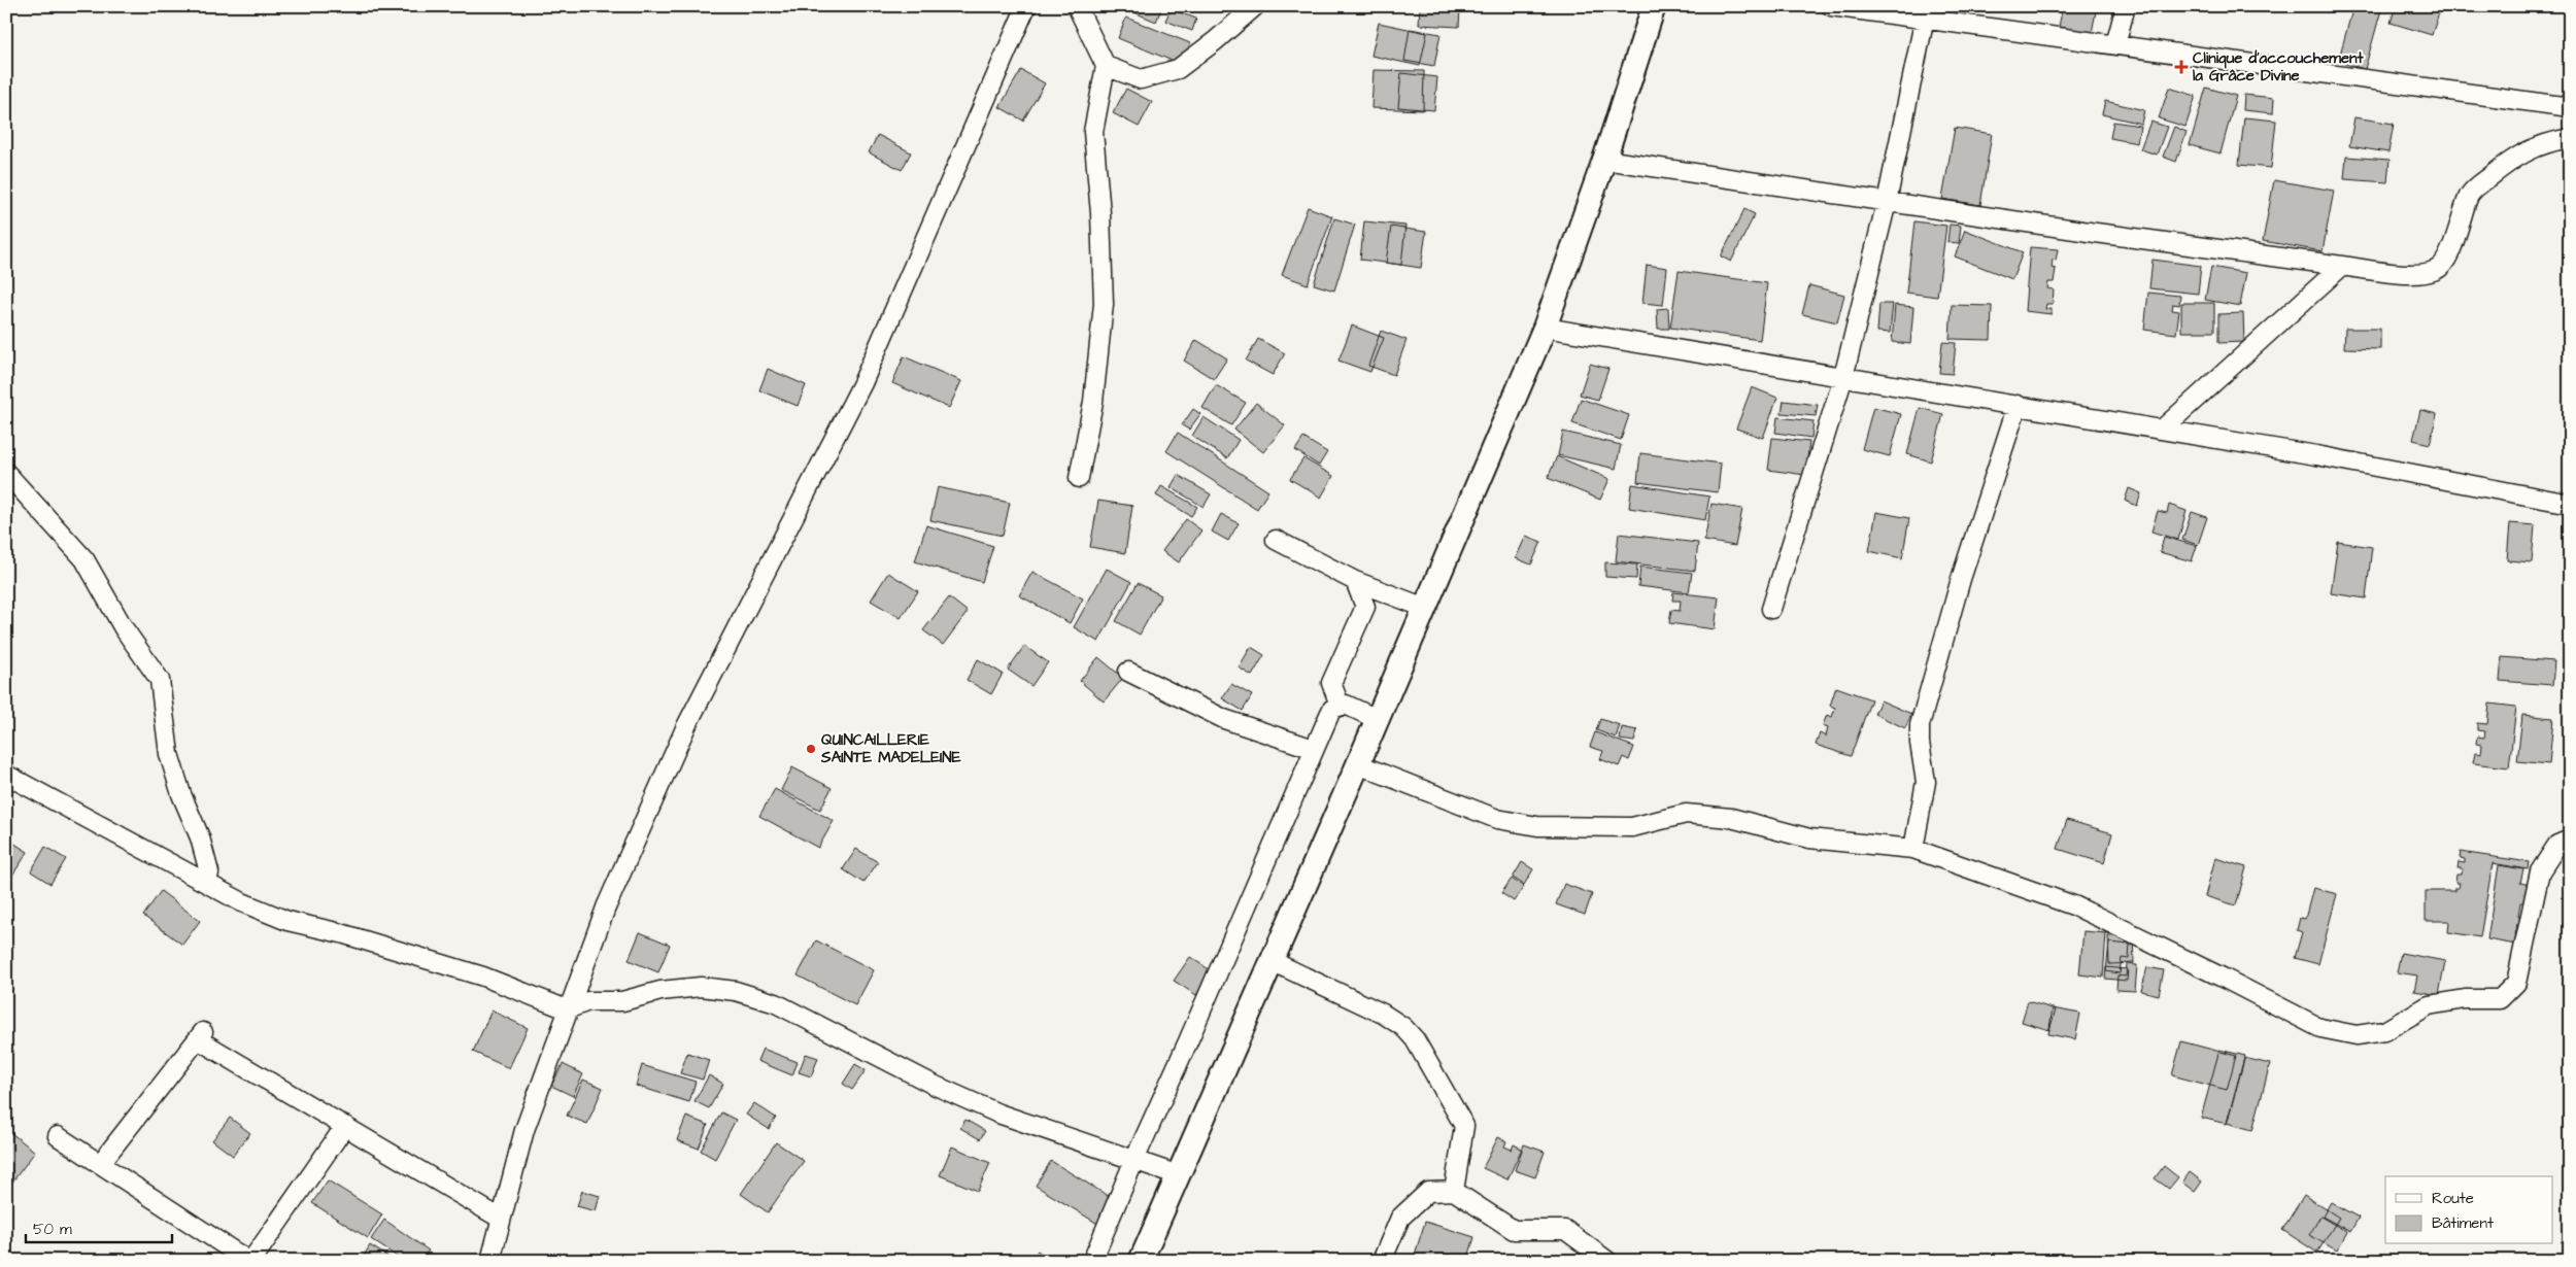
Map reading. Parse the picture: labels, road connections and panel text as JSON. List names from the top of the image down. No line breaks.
{"places":{"health":["Clinique d’accouchement la Grâce Divine"],"other":["QUINCAILLERIE SAINTE MADELEINE"]},"legend":["Route","Bâtiment"],"scale_bar":"50 m"}
